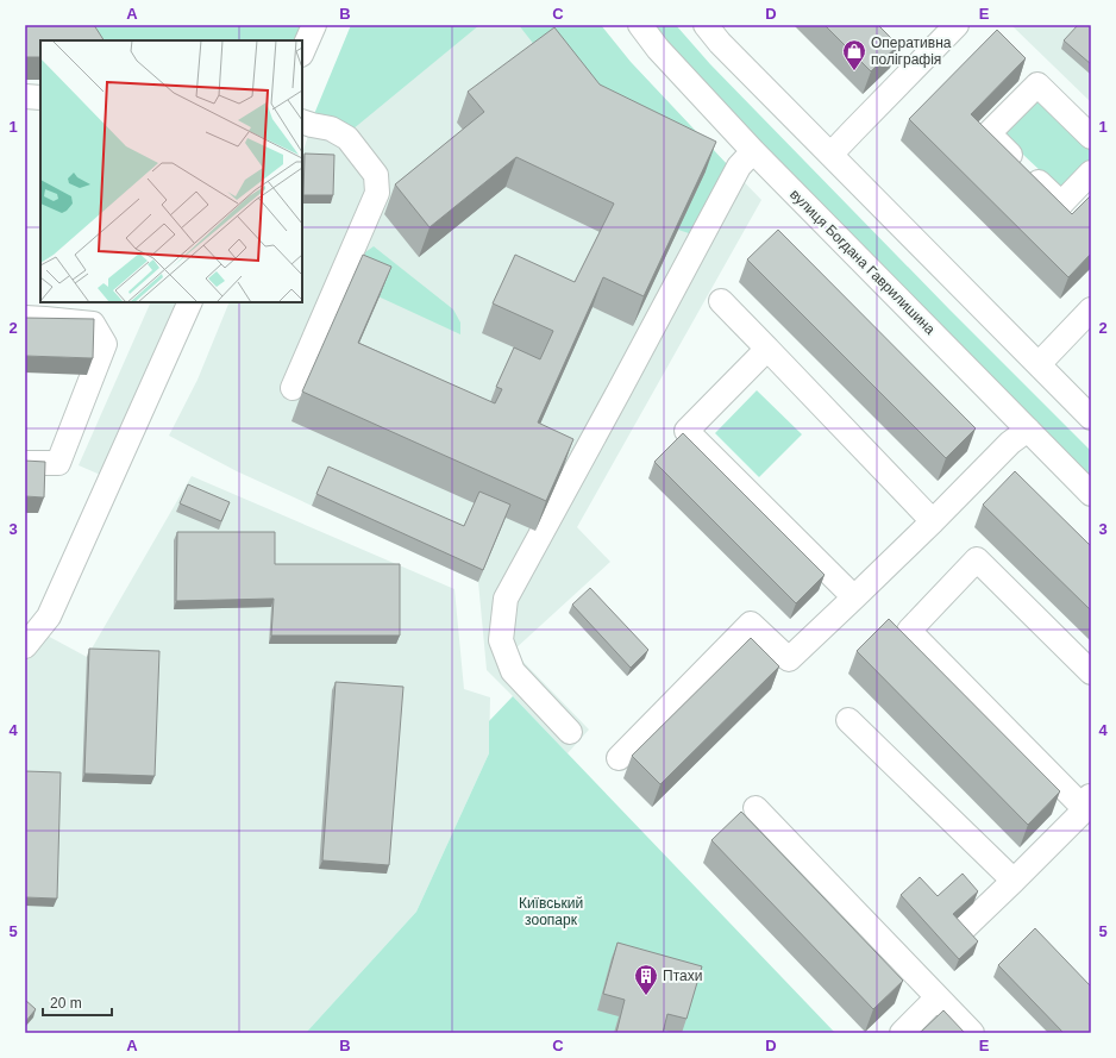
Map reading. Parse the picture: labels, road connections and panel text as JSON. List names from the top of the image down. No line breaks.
{"streets":{"street":["вулиця Богдана Гаврилишина"]},"parks":["Київський зоопарк"],"places":{"shop":["Оперативна поліграфія"],"building":["Птахи"]},"scale_bar":"20 m","grid":{"columns":["A","B","C","D","E"],"rows":["1","2","3","4","5"]}}
